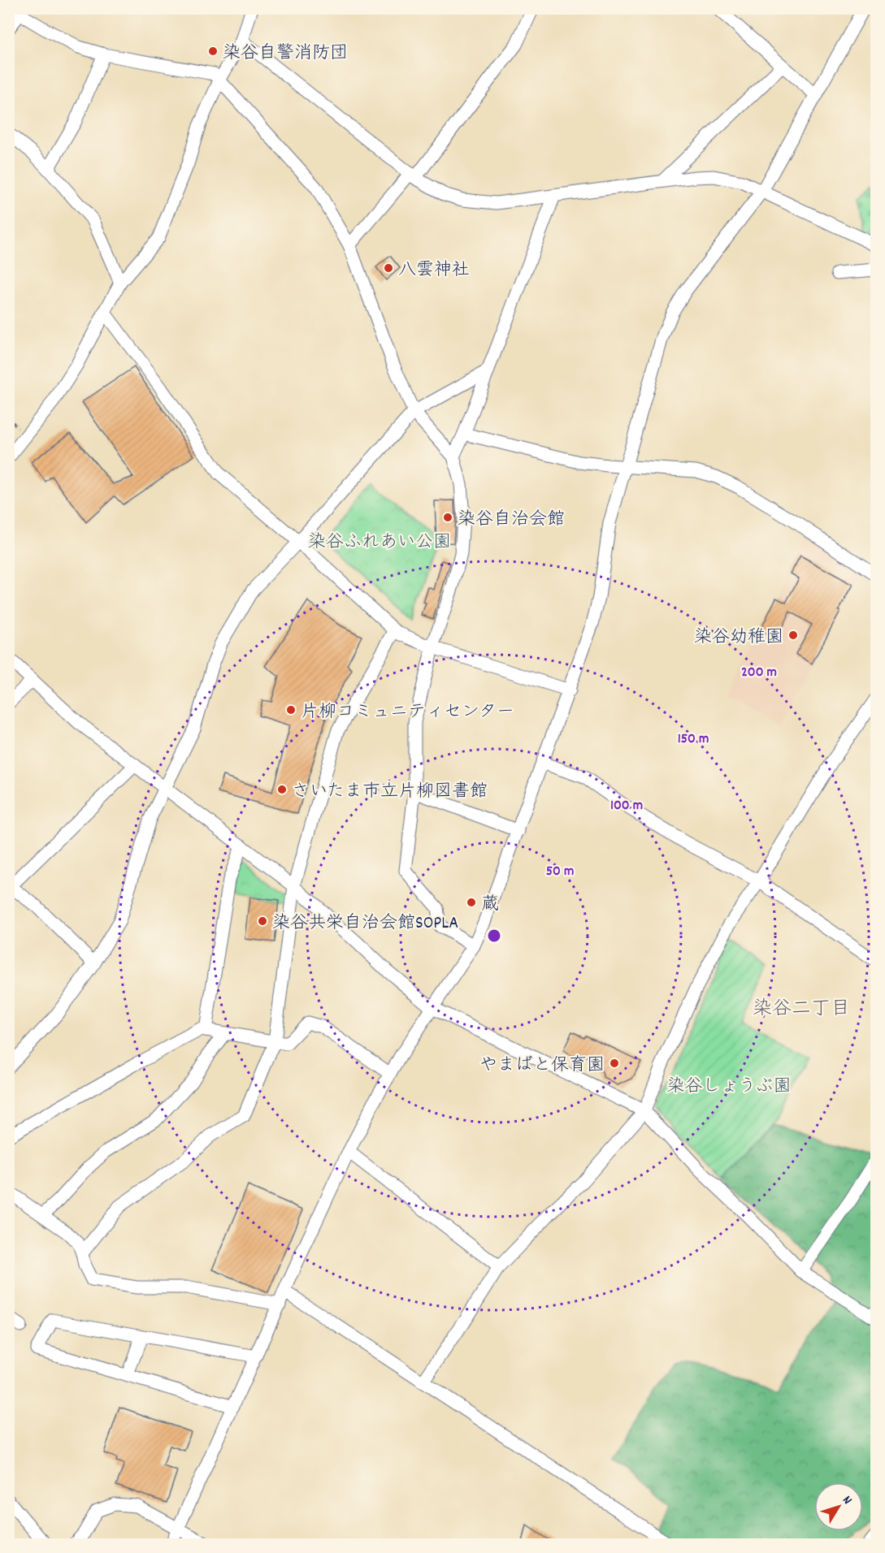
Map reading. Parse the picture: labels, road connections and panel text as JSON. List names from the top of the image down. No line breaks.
{"districts":["染谷二丁目"],"parks":["染谷ふれあい公園","染谷しょうぶ園"],"places":["染谷自警消防団","八雲神社","染谷自治会館","染谷幼稚園","片柳コミュニティセンター","さいたま市立片柳図書館","蔵","染谷共栄自治会館SOPLA","やまばと保育園"],"north":"top right","rings":["200 m","150 m","100 m","50 m"]}
